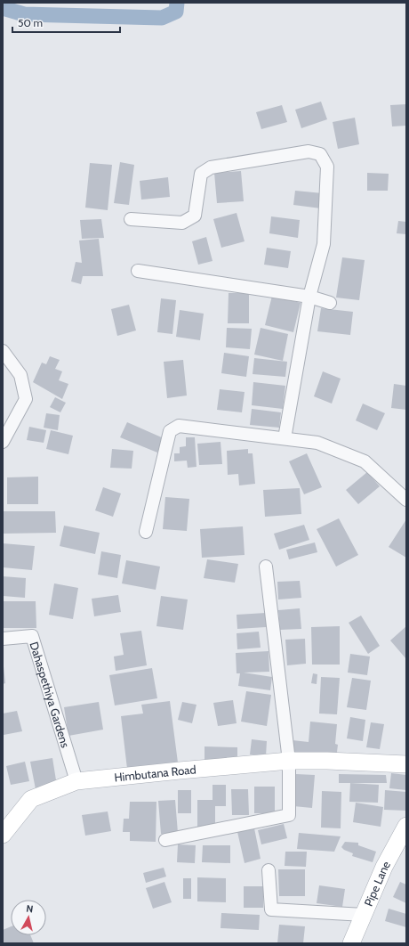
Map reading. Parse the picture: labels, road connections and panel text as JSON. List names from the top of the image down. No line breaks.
{"streets":{"street":["Dahaspethiya Gardens","Himbutana Road","Pipe Lane"]},"crossings":[["Dahaspethiya Gardens","Himbutana Road"]],"scale_bar":"50 m","north":"top"}
